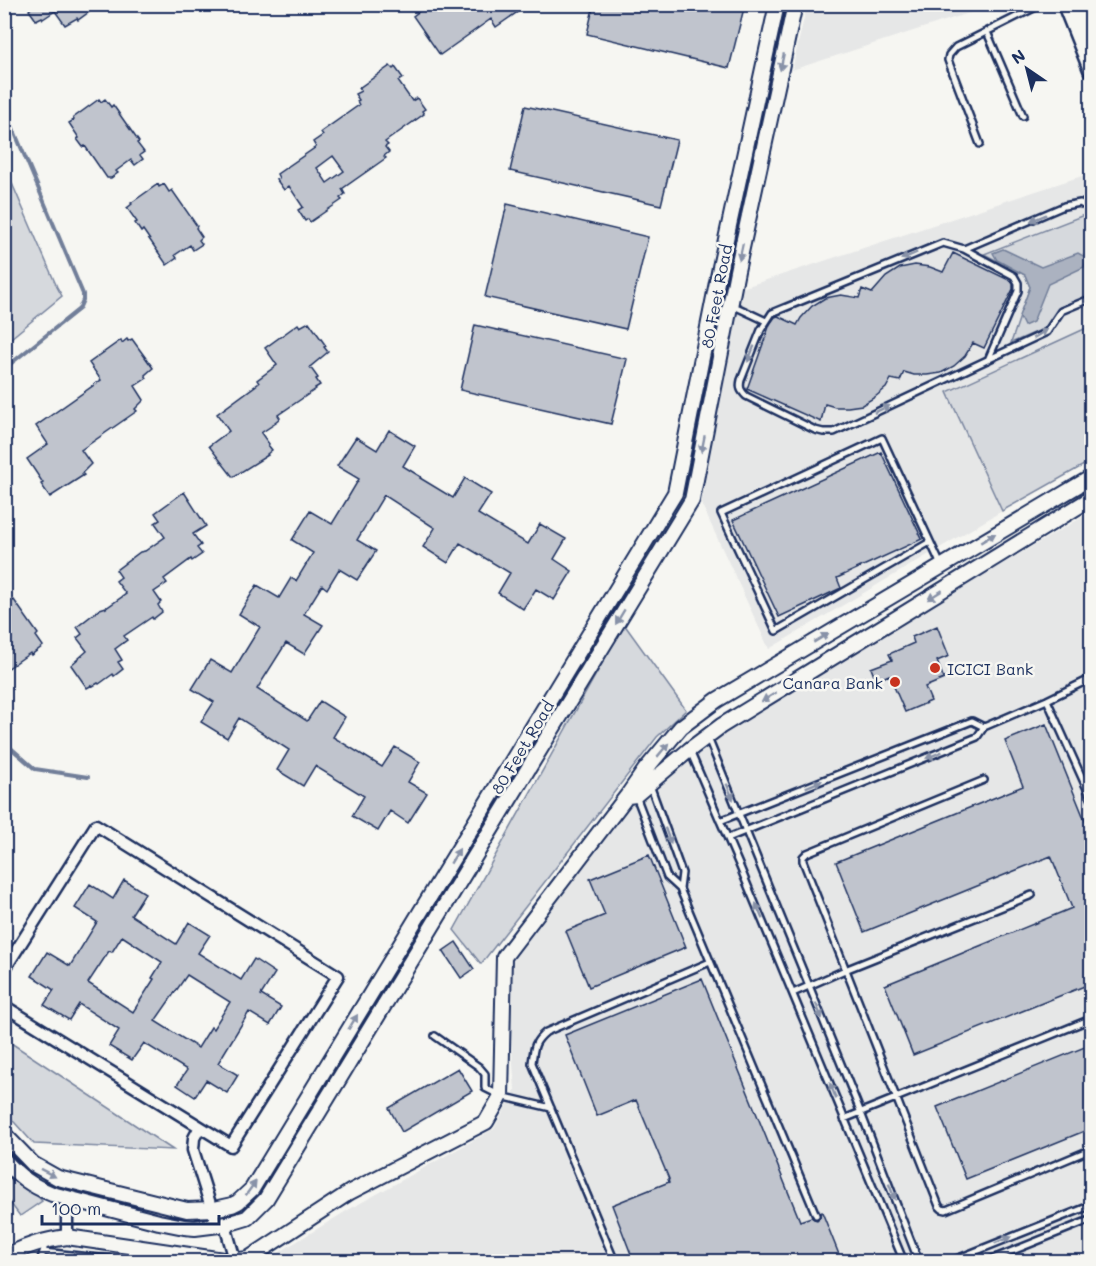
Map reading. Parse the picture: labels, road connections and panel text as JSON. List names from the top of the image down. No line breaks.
{"streets":{"street":["80 Feet Road"]},"places":["ICICI Bank","Canara Bank"],"scale_bar":"100 m","north":"top left"}
